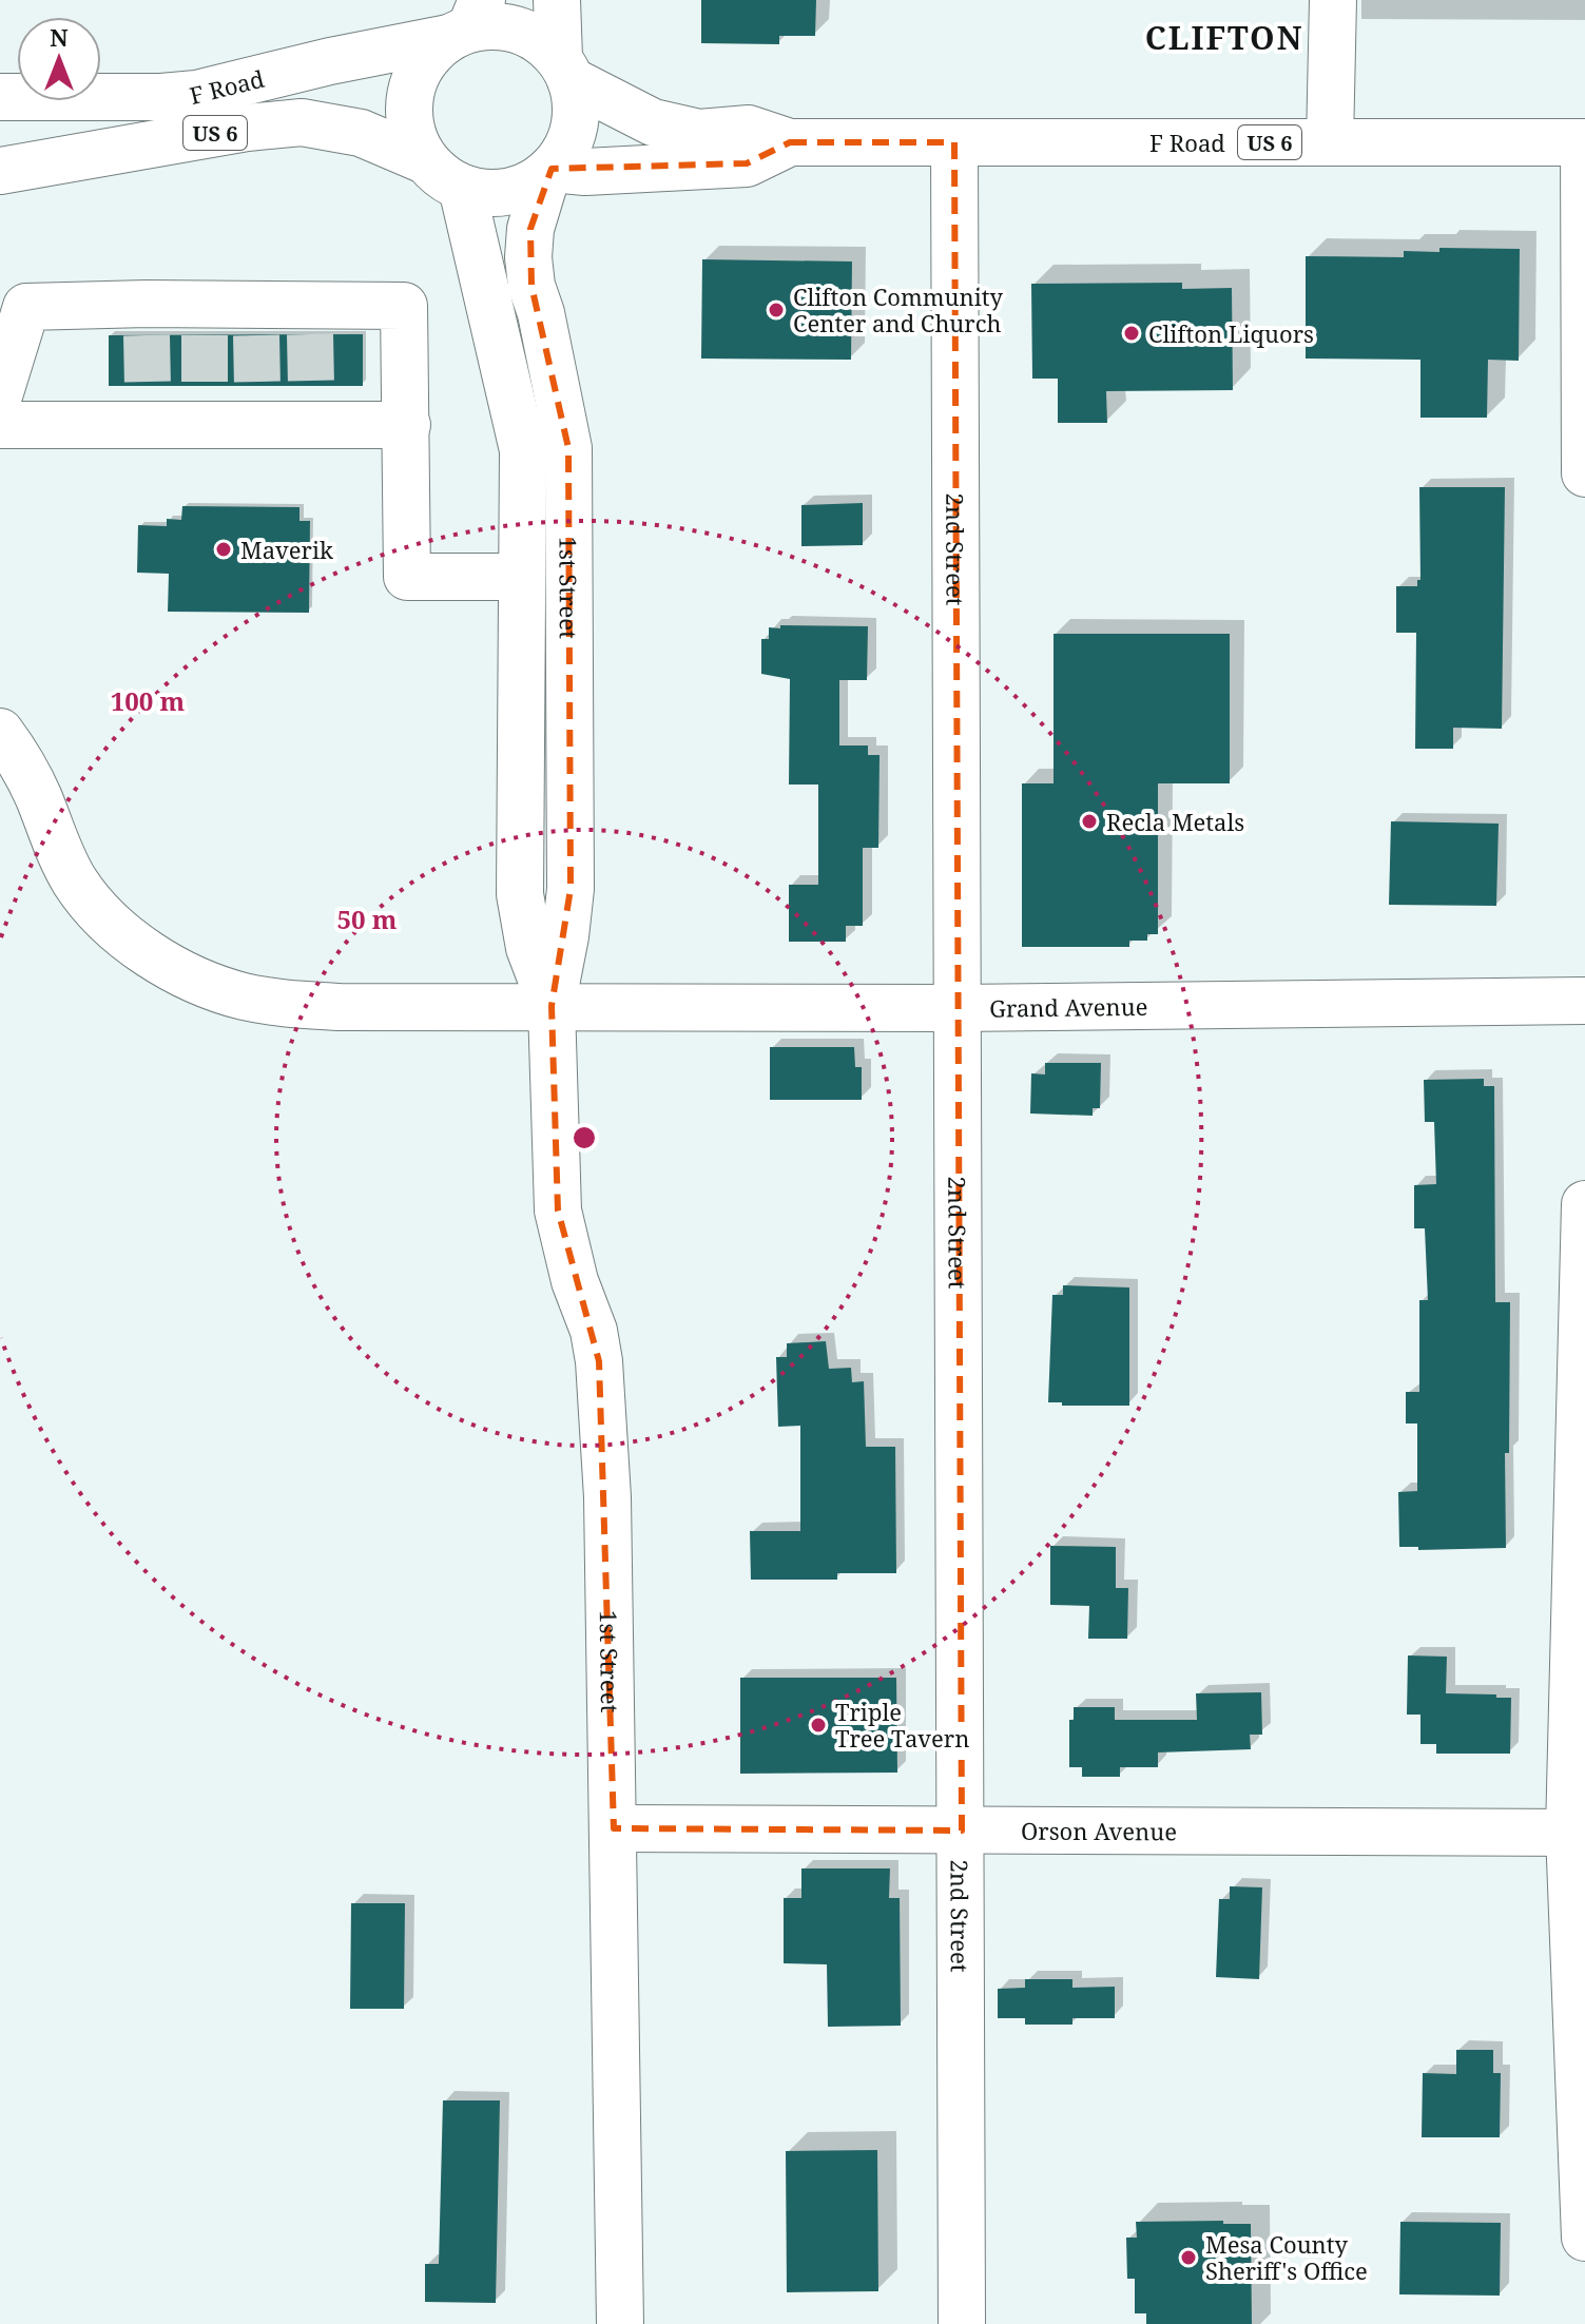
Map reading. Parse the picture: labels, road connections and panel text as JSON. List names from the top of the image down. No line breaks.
{"streets":{"street":["F Road","US 6","2nd Street","1st Street","Grand Avenue","Orson Avenue"]},"crossings":[["F Road","US 6"],["F Road","2nd Street"],["F Road","1st Street"],["US 6","1st Street"],["2nd Street","Grand Avenue"],["2nd Street","Orson Avenue"],["1st Street","Grand Avenue"],["1st Street","Orson Avenue"]],"districts":["CLIFTON"],"places":["Clifton Community Center and Church","Clifton Liquors","Maverik","Recla Metals","Triple Tree Tavern","Mesa County Sheriff's Office"],"north":"top","rings":["100 m","50 m"]}
